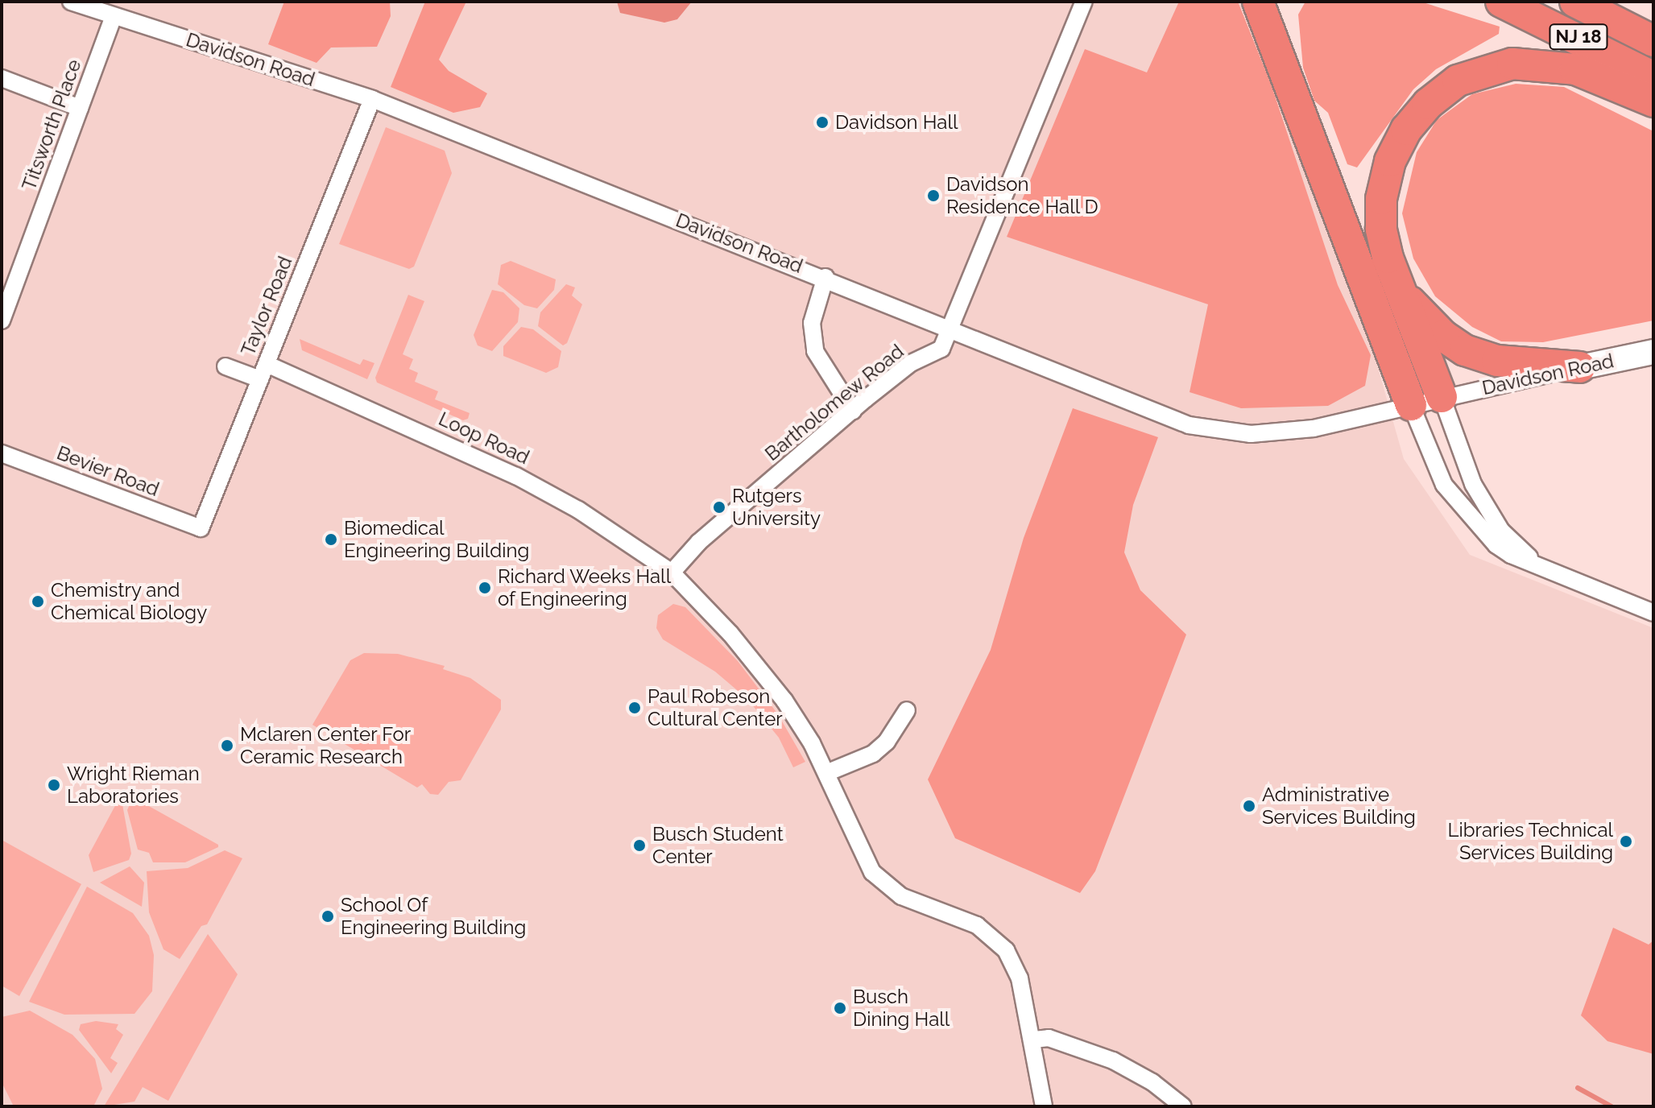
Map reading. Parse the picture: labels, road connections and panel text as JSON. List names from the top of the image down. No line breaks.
{"streets":{"highway":["NJ 18"],"main road":["Davidson Road"],"street":["Titsworth Place","Taylor Road","Bartholomew Road","Loop Road","Bevier Road"]},"crossings":[["Davidson Road","Titsworth Place"],["Davidson Road","Taylor Road"],["Davidson Road","Bartholomew Road"],["Taylor Road","Loop Road"],["Taylor Road","Bevier Road"],["Bartholomew Road","Loop Road"]],"places":["Davidson Hall","Davidson Residence Hall D","Rutgers University","Biomedical Engineering Building","Richard Weeks Hall of Engineering","Chemistry and Chemical Biology","Paul Robeson Cultural Center","Mclaren Center For Ceramic Research","Wright Rieman Laboratories","Administrative Services Building","Libraries Technical Services Building","Busch Student Center","School Of Engineering Building","Busch Dining Hall"]}
